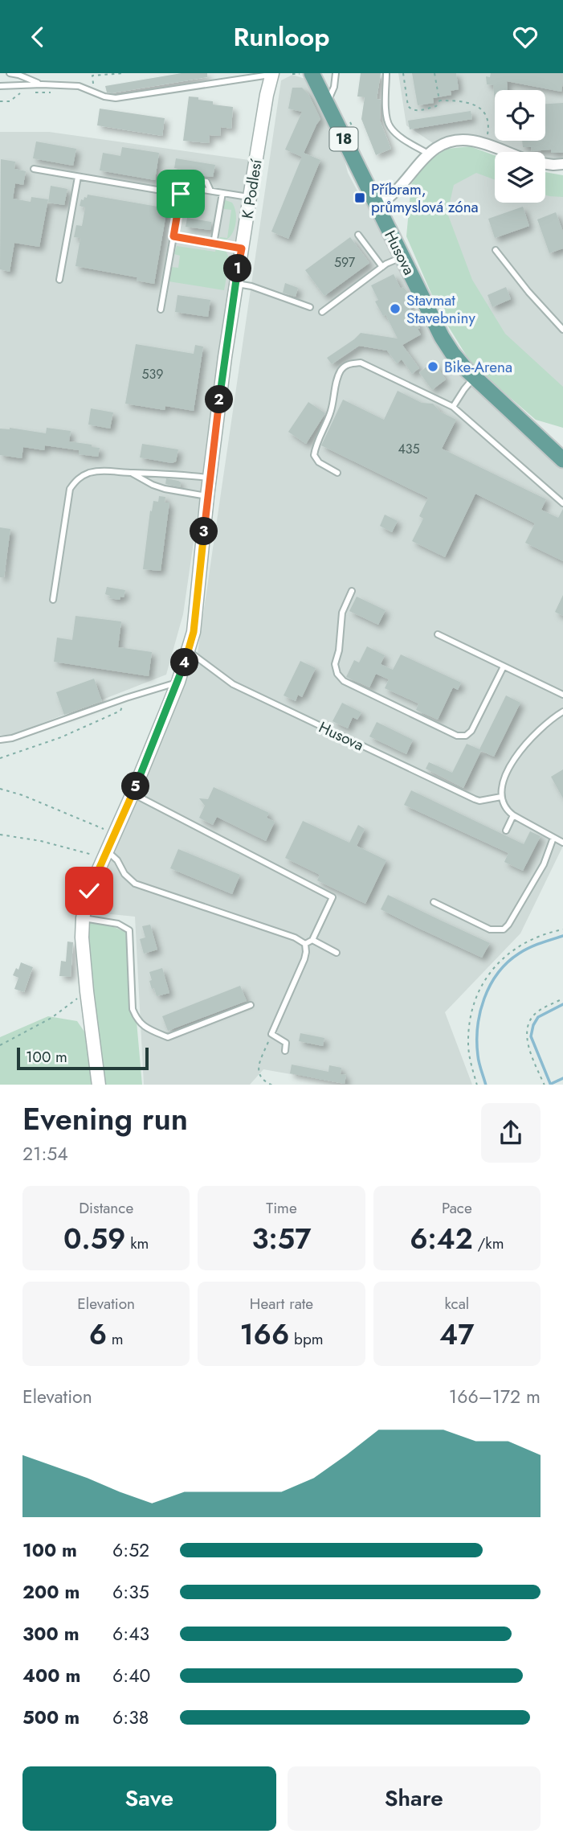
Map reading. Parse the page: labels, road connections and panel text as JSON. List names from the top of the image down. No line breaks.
{"streets":{"main road":["18","Husova"],"street":["K Podlesí"]},"crossings":[["K Podlesí","Husova"]],"places":{"transit":["Příbram, průmyslová zóna"],"other":["Stavmat Stavebniny","Bike-Arena"]},"house_numbers":["597","539","435"],"scale_bar":"100 m","page":{"header":"Runloop","pins":["1","2","3","4","5"],"scale":"100 m","heading":["Evening run","21:54"],"stats":[["Distance","0.59 km"],["Time","3:57"],["Pace","6:42 /km"],["Elevation","6 m"],["Heart rate","166 bpm"],["kcal","47"]],"chart":["Elevation","166–172 m"],"list":[{"name":"100 m","note":"6:52"},{"name":"200 m","note":"6:35"},{"name":"300 m","note":"6:43"},{"name":"400 m","note":"6:40"},{"name":"500 m","note":"6:38"}],"buttons":["Save","Share"]}}
